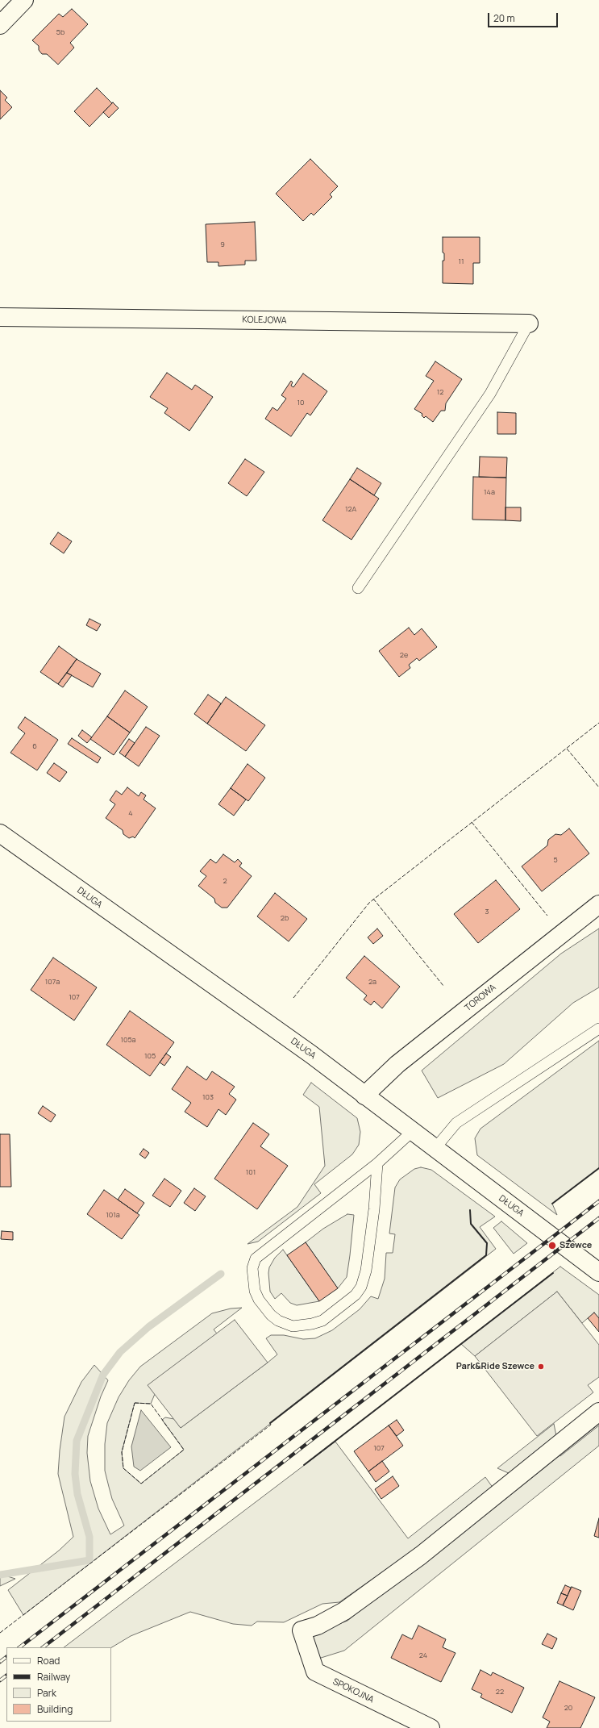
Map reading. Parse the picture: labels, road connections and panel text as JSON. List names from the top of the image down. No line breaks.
{"streets":{"street":["KOLEJOWA","DŁUGA","TOROWA","SPOKOJNA"]},"crossings":[["DŁUGA","TOROWA"]],"places":["Szewce","Park&Ride Szewce"],"house_numbers":["5b","9","11","12","10","14a","12A","2e","6","4","5","2","3","2b","107a","2a","107","105a","105","103","101","101a","107","24","22","20"],"legend":["Road","Railway","Park","Building"],"scale_bar":"20 m"}
